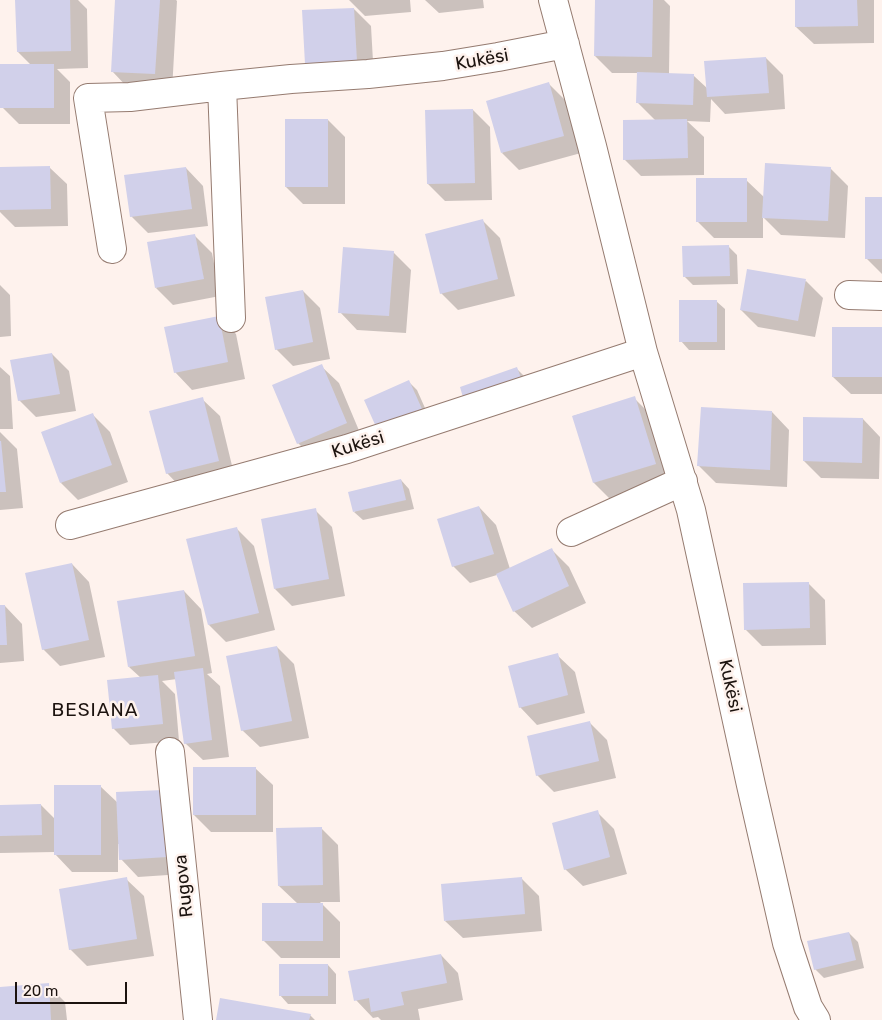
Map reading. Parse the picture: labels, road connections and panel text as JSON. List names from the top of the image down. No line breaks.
{"streets":{"street":["Kukësi","Rugova"]},"districts":["BESIANA"],"scale_bar":"20 m"}
